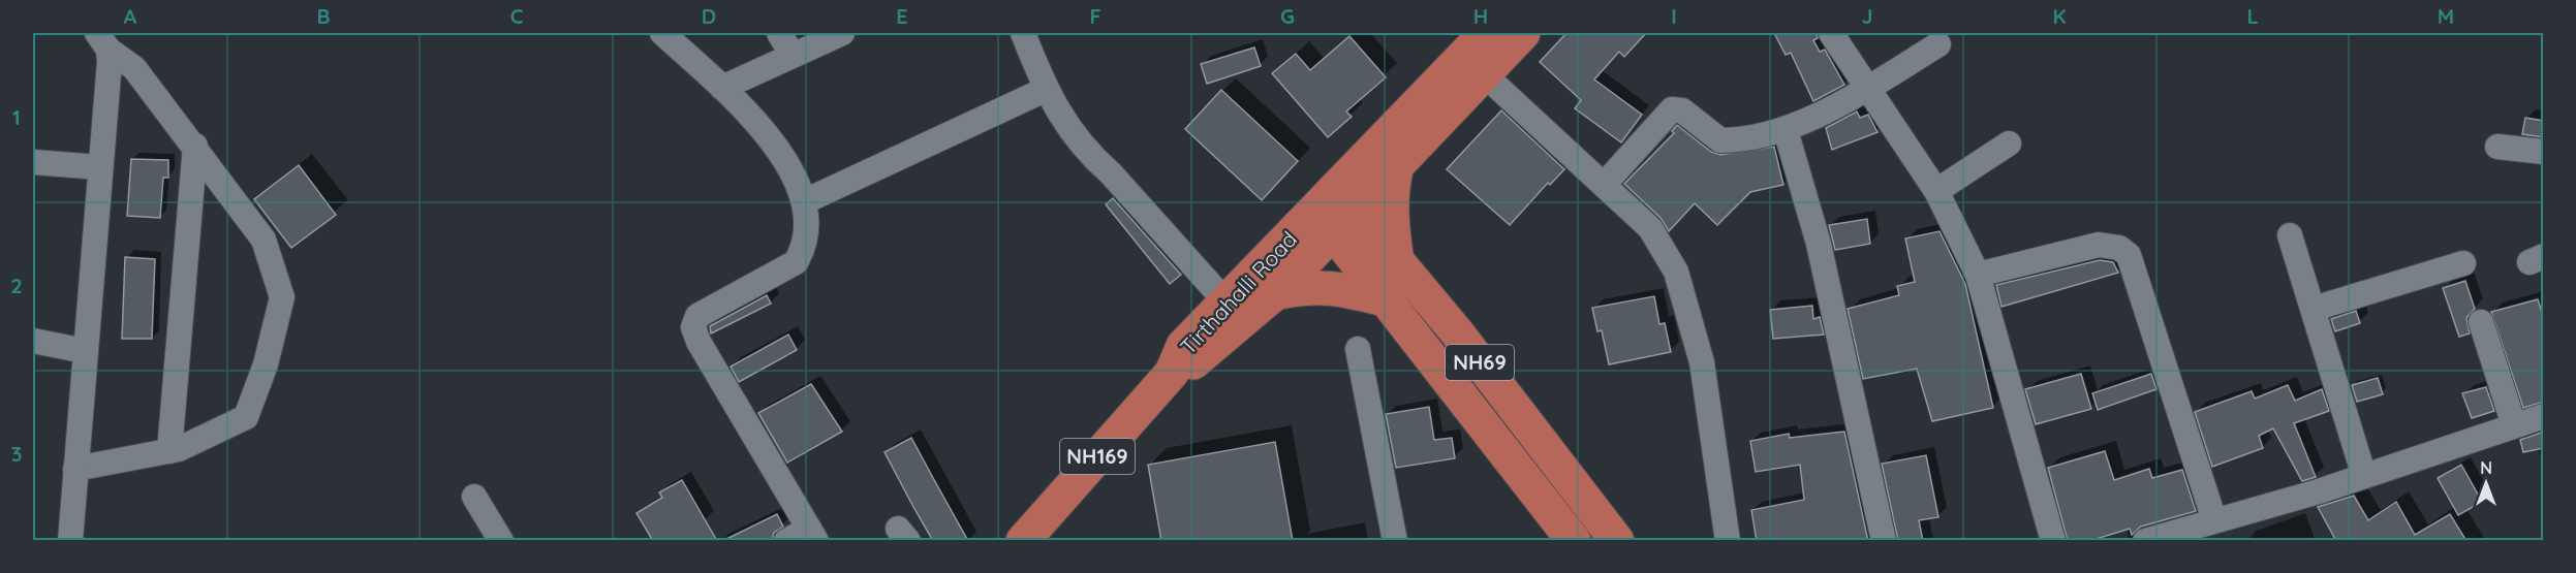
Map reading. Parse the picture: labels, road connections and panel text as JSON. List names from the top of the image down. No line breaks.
{"streets":{"highway":["Tirthahalli Road","NH69","NH169"]},"crossings":[["Tirthahalli Road","NH69"],["Tirthahalli Road","NH169"],["NH69","NH169"]],"north":"top","grid":{"columns":["A","B","C","D","E","F","G","H","I","J","K","L","M"],"rows":["1","2","3"]}}
